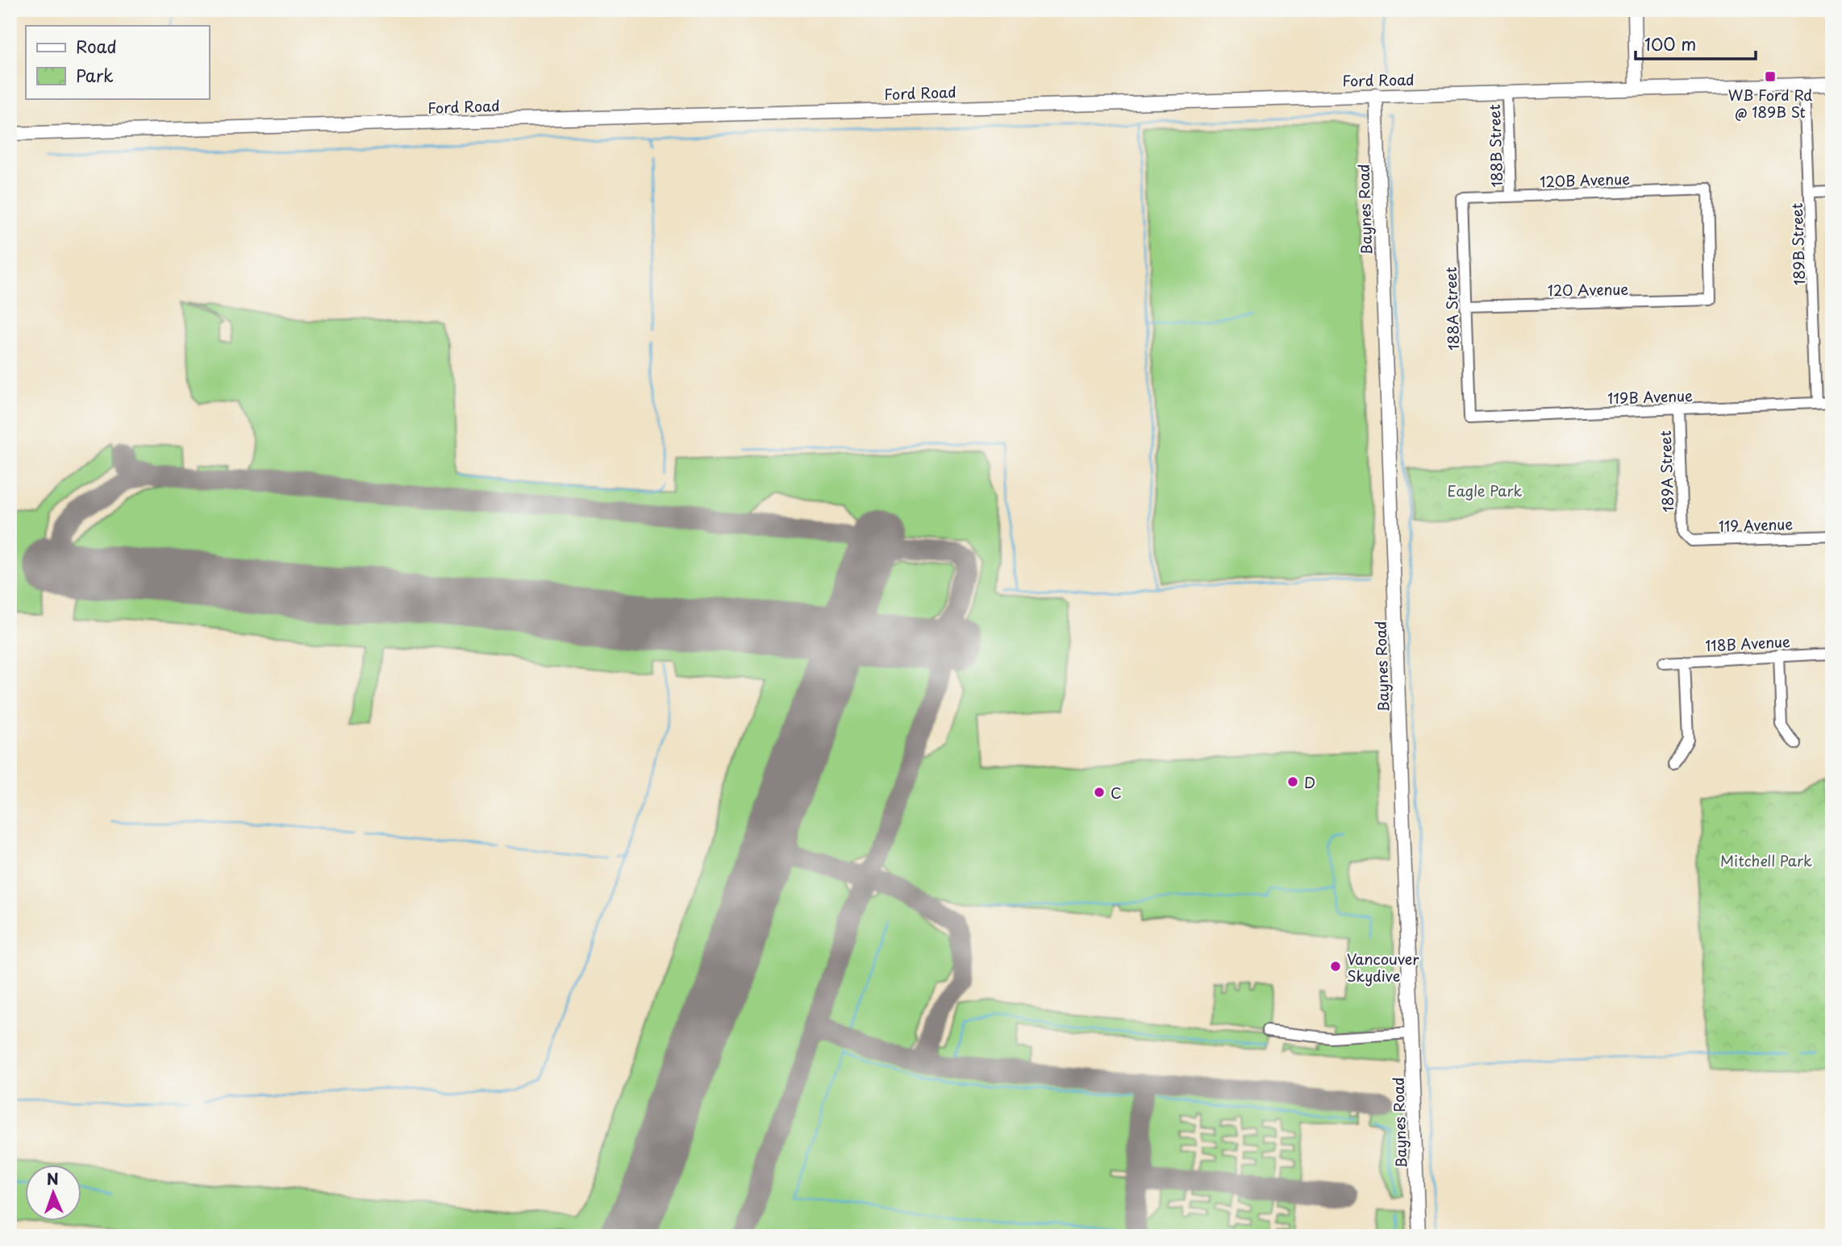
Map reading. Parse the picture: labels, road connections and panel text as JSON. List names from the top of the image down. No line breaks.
{"streets":{"main road":["Ford Road","Baynes Road"],"street":["188B Street","120B Avenue","189B Street","120 Avenue","188A Street","119B Avenue","189A Street","119 Avenue","118B Avenue"]},"crossings":[["Ford Road","188B Street"],["Ford Road","Baynes Road"],["Ford Road","189B Street"],["188B Street","120B Avenue"],["120B Avenue","120 Avenue"],["120B Avenue","188A Street"],["189B Street","119B Avenue"],["120 Avenue","188A Street"],["188A Street","119B Avenue"],["119B Avenue","189A Street"],["189A Street","119 Avenue"]],"parks":["Eagle Park","Mitchell Park"],"places":{"transit":["WB Ford Rd @ 189B St"],"other":["D","C","Vancouver Skydive"]},"legend":["Road","Park"],"scale_bar":"100 m","north":"top"}
